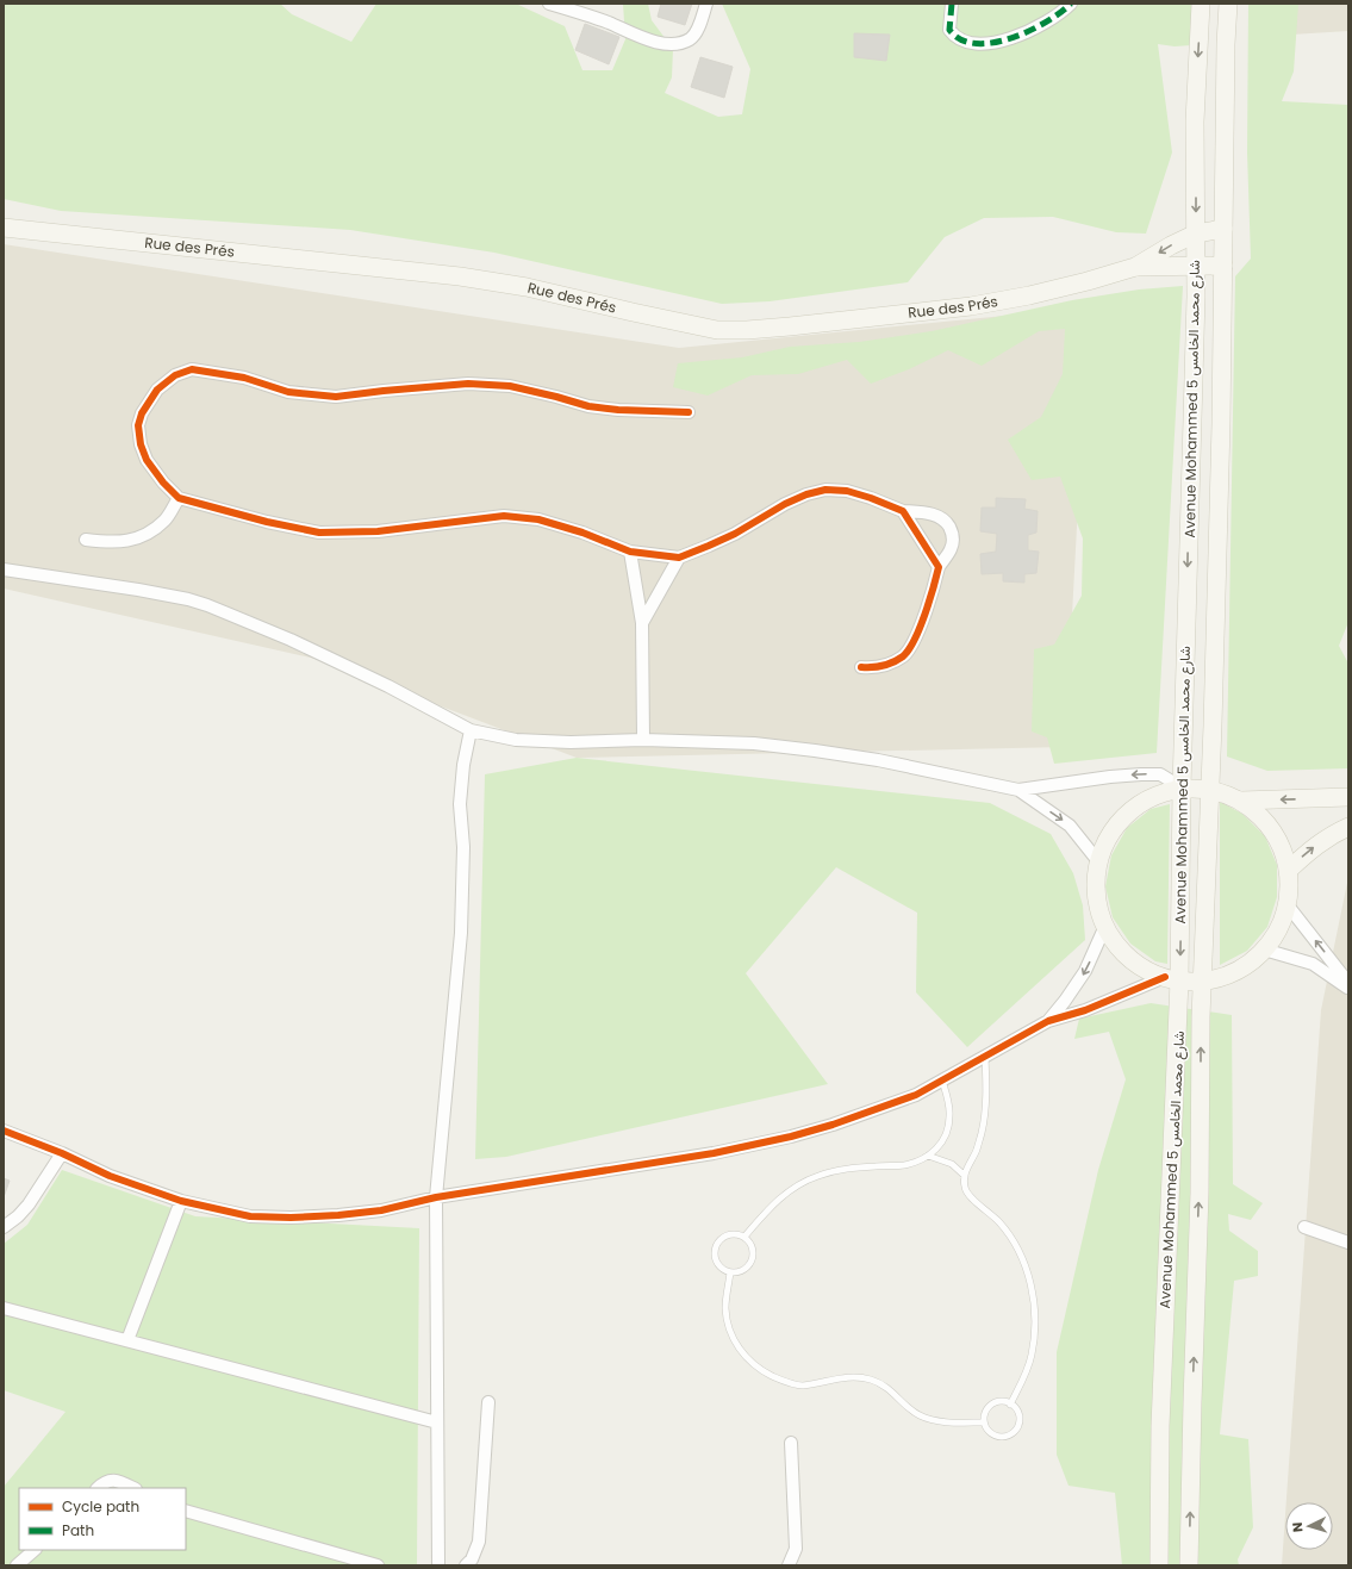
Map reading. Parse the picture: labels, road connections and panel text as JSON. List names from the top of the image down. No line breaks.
{"streets":{"main road":["Rue des Prés","Avenue Mohammed 5 شارع محمد الخامس"]},"crossings":[["Rue des Prés","Avenue Mohammed 5 شارع محمد الخامس"]],"legend":["Cycle path","Path"],"north":"left"}
